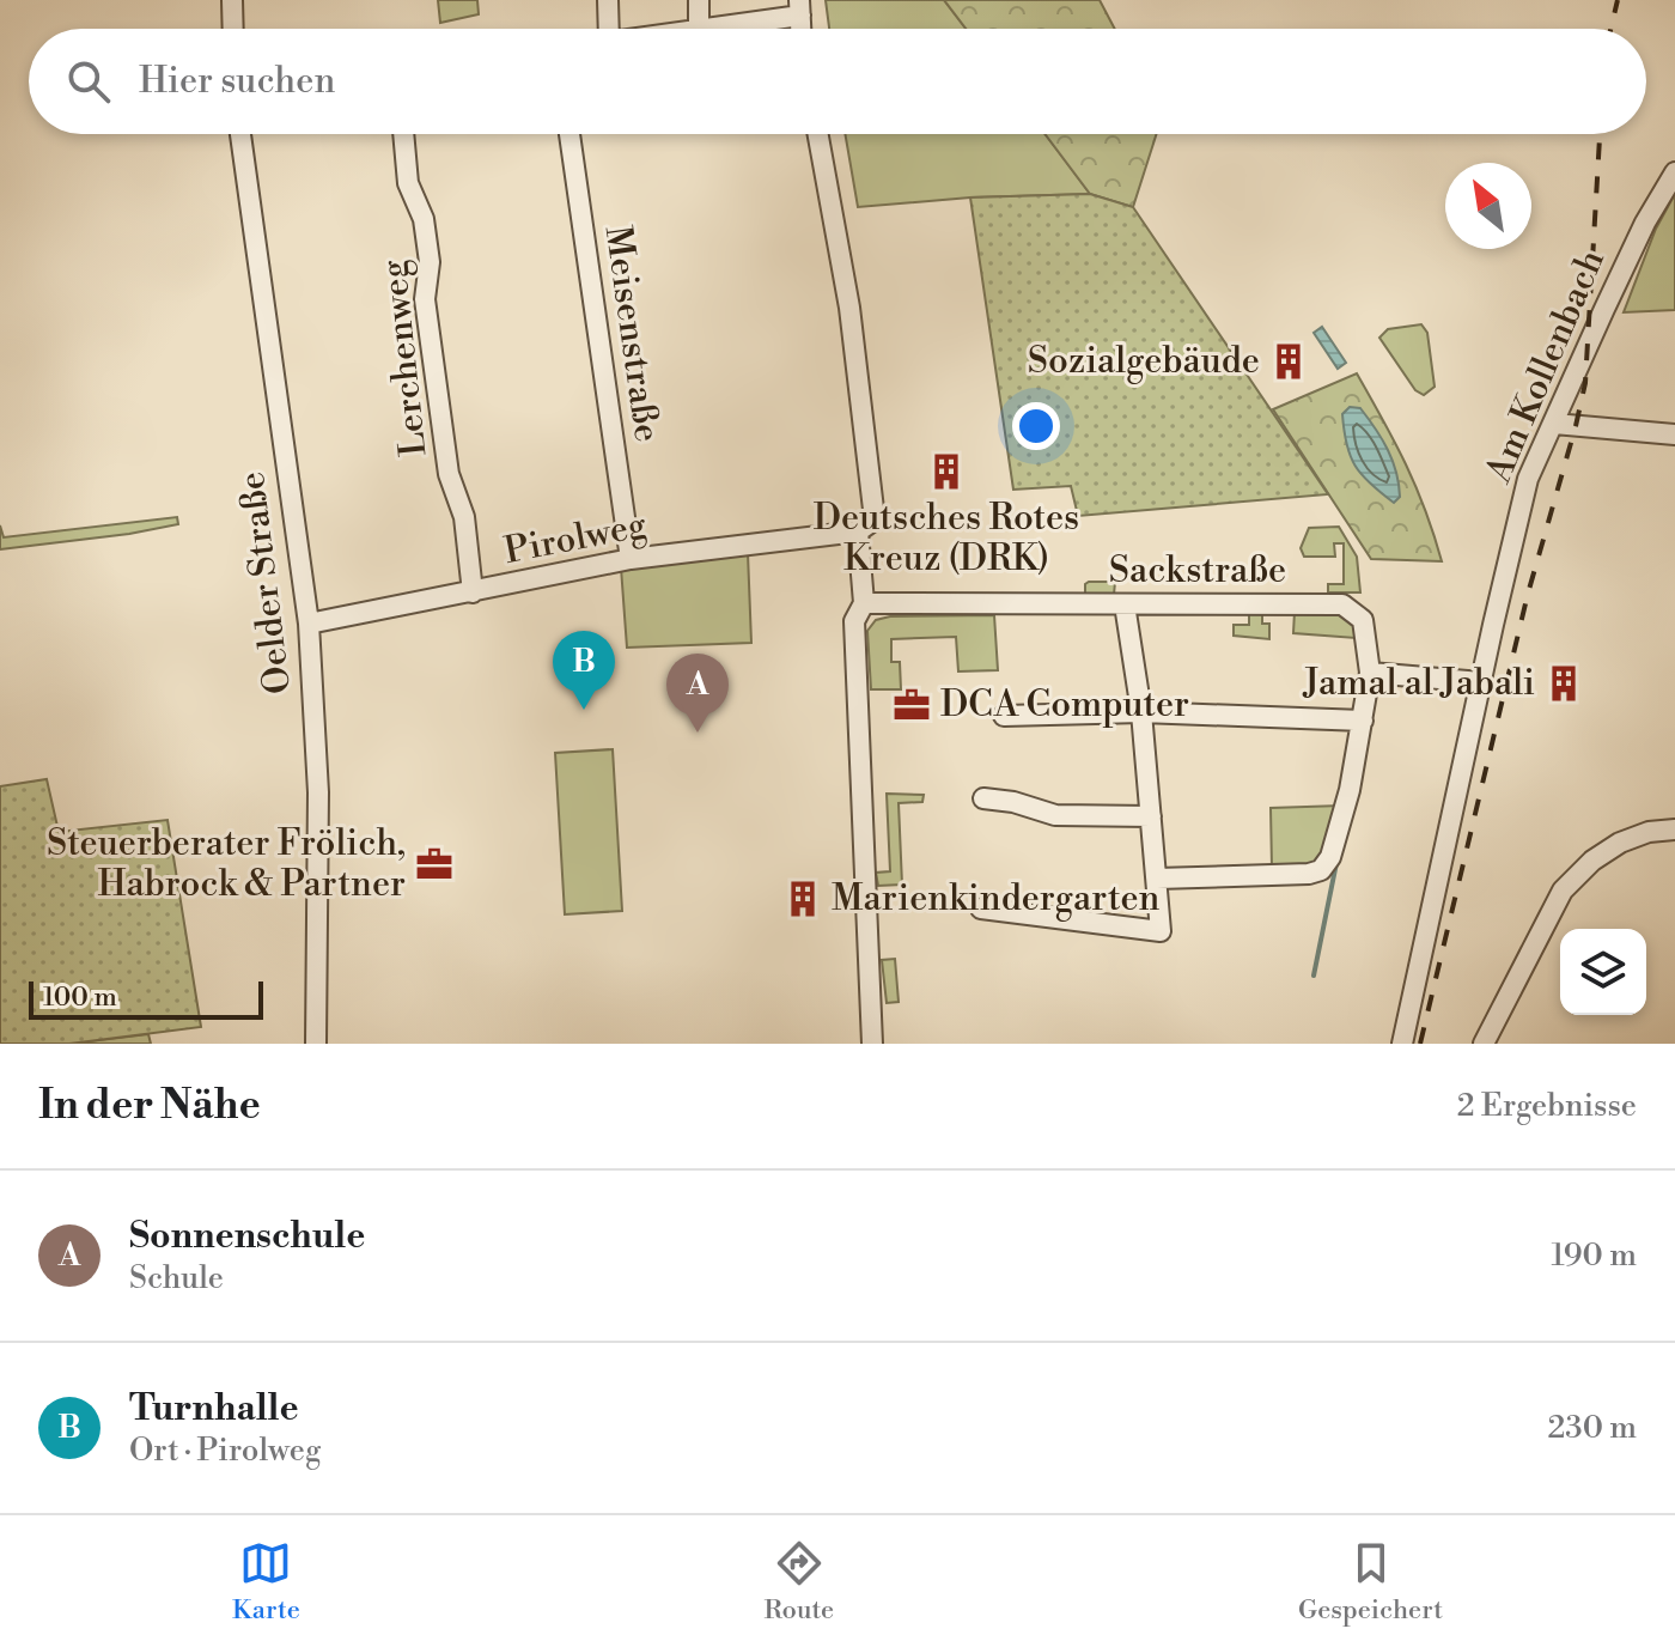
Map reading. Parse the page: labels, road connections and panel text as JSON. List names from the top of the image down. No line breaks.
{"streets":{"street":["Meisenstraße","Lerchenweg","Am Kollenbach","Pirolweg","Sackstraße","Oelder Straße"]},"crossings":[["Meisenstraße","Pirolweg"],["Lerchenweg","Pirolweg"],["Pirolweg","Oelder Straße"]],"places":{"building":["Sozialgebäude","Deutsches Rotes Kreuz (DRK)","Jamal al Jabali","Marienkindergarten"],"office":["DCA Computer","Steuerberater Frölich, Habrock & Partner"]},"scale_bar":"100 m","north":"top left","page":{"search":"Hier suchen","pins":["B","A"],"scale":"100 m","heading":["In der Nähe","2 Ergebnisse"],"list":[{"mark":"A","name":"Sonnenschule","note":"Schule","value":"190 m"},{"mark":"B","name":"Turnhalle","note":"Ort · Pirolweg","value":"230 m"}],"nav":["Karte","Route","Gespeichert"]}}
